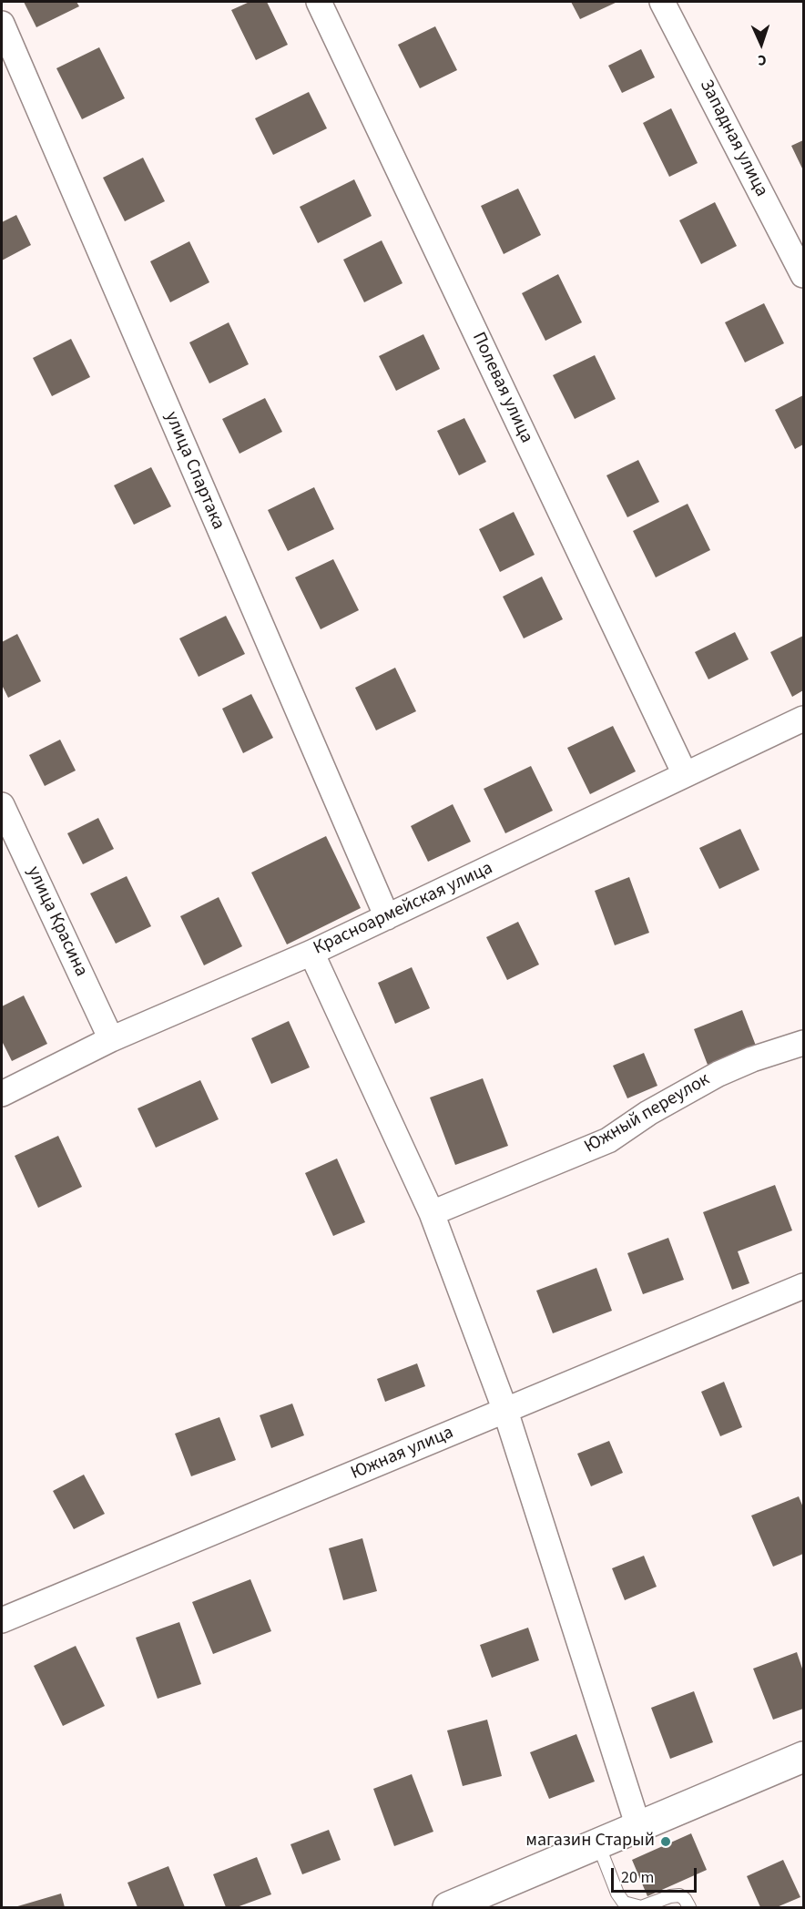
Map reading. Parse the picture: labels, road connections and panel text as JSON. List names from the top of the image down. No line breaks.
{"streets":{"street":["Западная улица","Полевая улица","улица Спартака","Красноармейская улица","улица Красина","Южный переулок","Южная улица"]},"crossings":[["Полевая улица","Красноармейская улица"],["улица Спартака","Красноармейская улица"],["Красноармейская улица","улица Красина"]],"places":["магазин Старый"],"scale_bar":"20 m","north":"bottom"}
